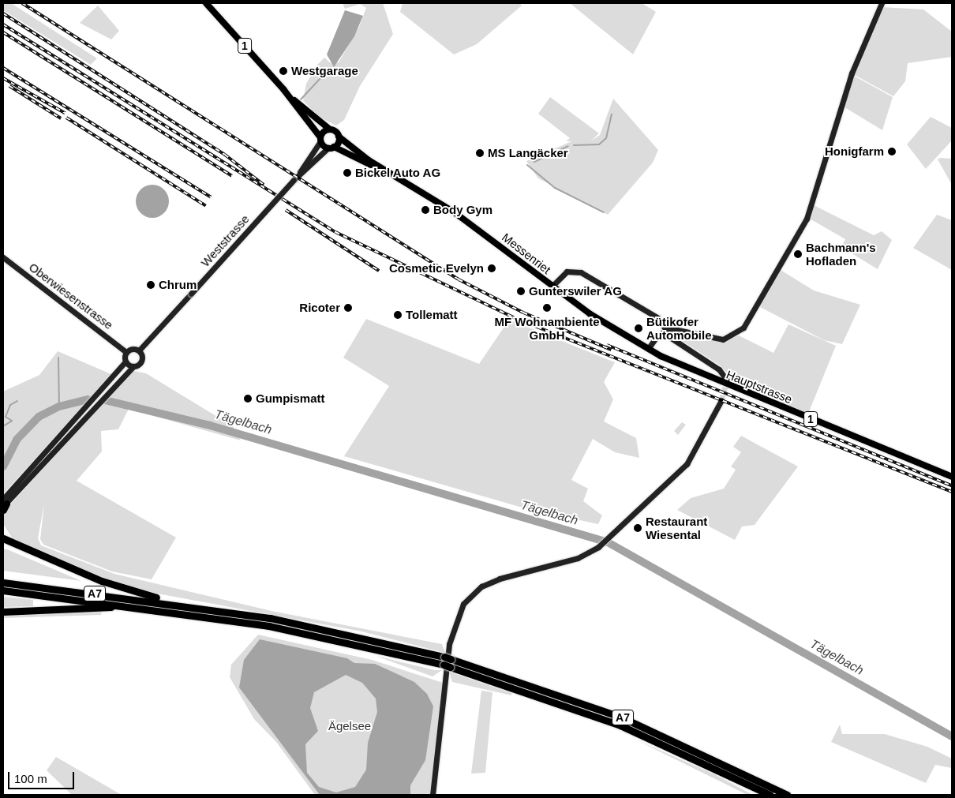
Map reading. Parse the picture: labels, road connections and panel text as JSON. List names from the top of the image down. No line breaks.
{"streets":{"highway":["A7"],"main road":["1","Messenriet","Hauptstrasse"],"street":["Weststrasse","Oberwiesenstrasse"]},"crossings":[["1","Weststrasse"],["1","Messenriet"],["Weststrasse","Messenriet"],["Messenriet","Hauptstrasse"]],"water":["Tägelbach"],"parks":["Ägelsee"],"places":["Westgarage","Honigfarm","MS Langäcker","Bickel Auto AG","Body Gym","Bachmann's Hofladen","Cosmetic Evelyn","Chrum","Gunterswiler AG","Ricoter","MF Wohnambiente GmbH","Tollematt","Bütikofer Automobile","Gumpismatt","Restaurant Wiesental"],"scale_bar":"100 m"}
